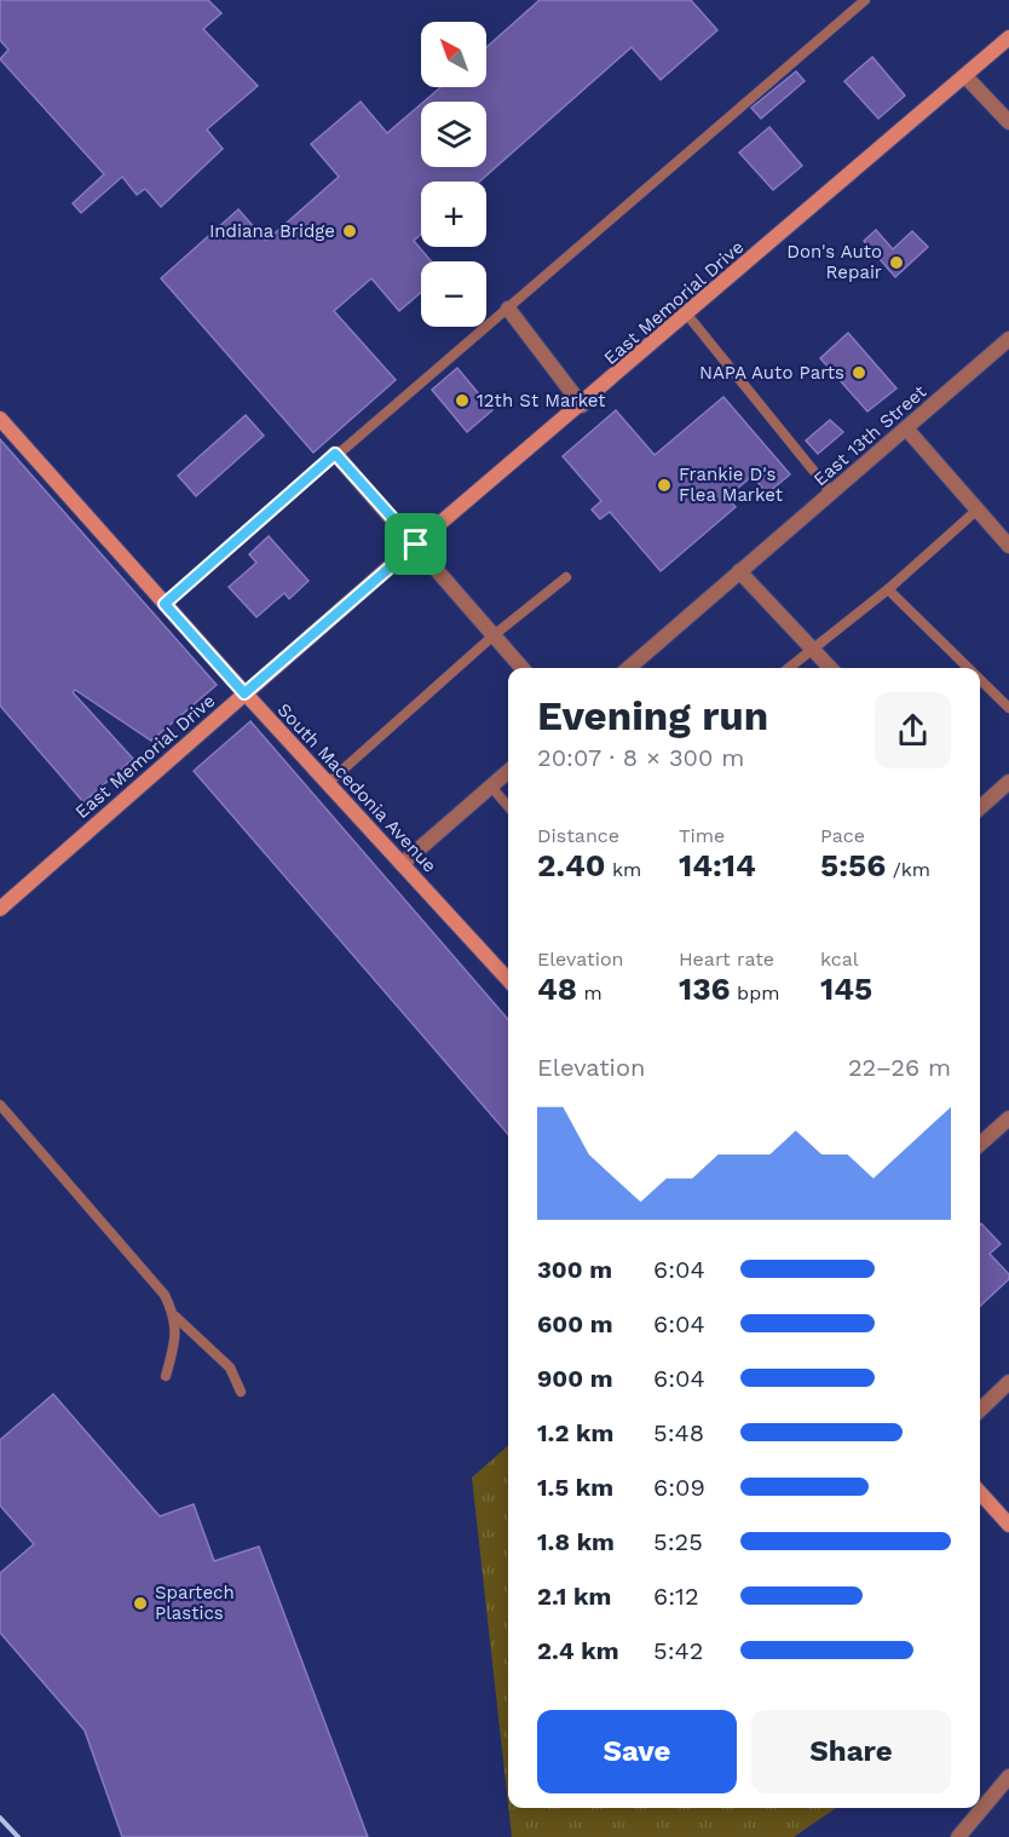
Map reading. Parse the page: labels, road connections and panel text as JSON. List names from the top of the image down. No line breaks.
{"streets":{"main road":["East Memorial Drive","South Macedonia Avenue"],"street":["East 13th Street"]},"crossings":[["East Memorial Drive","South Macedonia Avenue"]],"places":["Indiana Bridge","Don's Auto Repair","NAPA Auto Parts","12th St Market","Frankie D's Flea Market","Spartech Plastics"],"north":"top left","page":{"map_buttons":["+","−"],"heading":["Evening run","20:07 · 8 × 300 m"],"stats":[["Distance","2.40 km"],["Time","14:14"],["Pace","5:56 /km"],["Elevation","48 m"],["Heart rate","136 bpm"],["kcal","145"]],"chart":["Elevation","22–26 m"],"list":[{"name":"300 m","note":"6:04"},{"name":"600 m","note":"6:04"},{"name":"900 m","note":"6:04"},{"name":"1.2 km","note":"5:48"},{"name":"1.5 km","note":"6:09"},{"name":"1.8 km","note":"5:25"},{"name":"2.1 km","note":"6:12"},{"name":"2.4 km","note":"5:42"}],"buttons":["Save","Share"]}}
